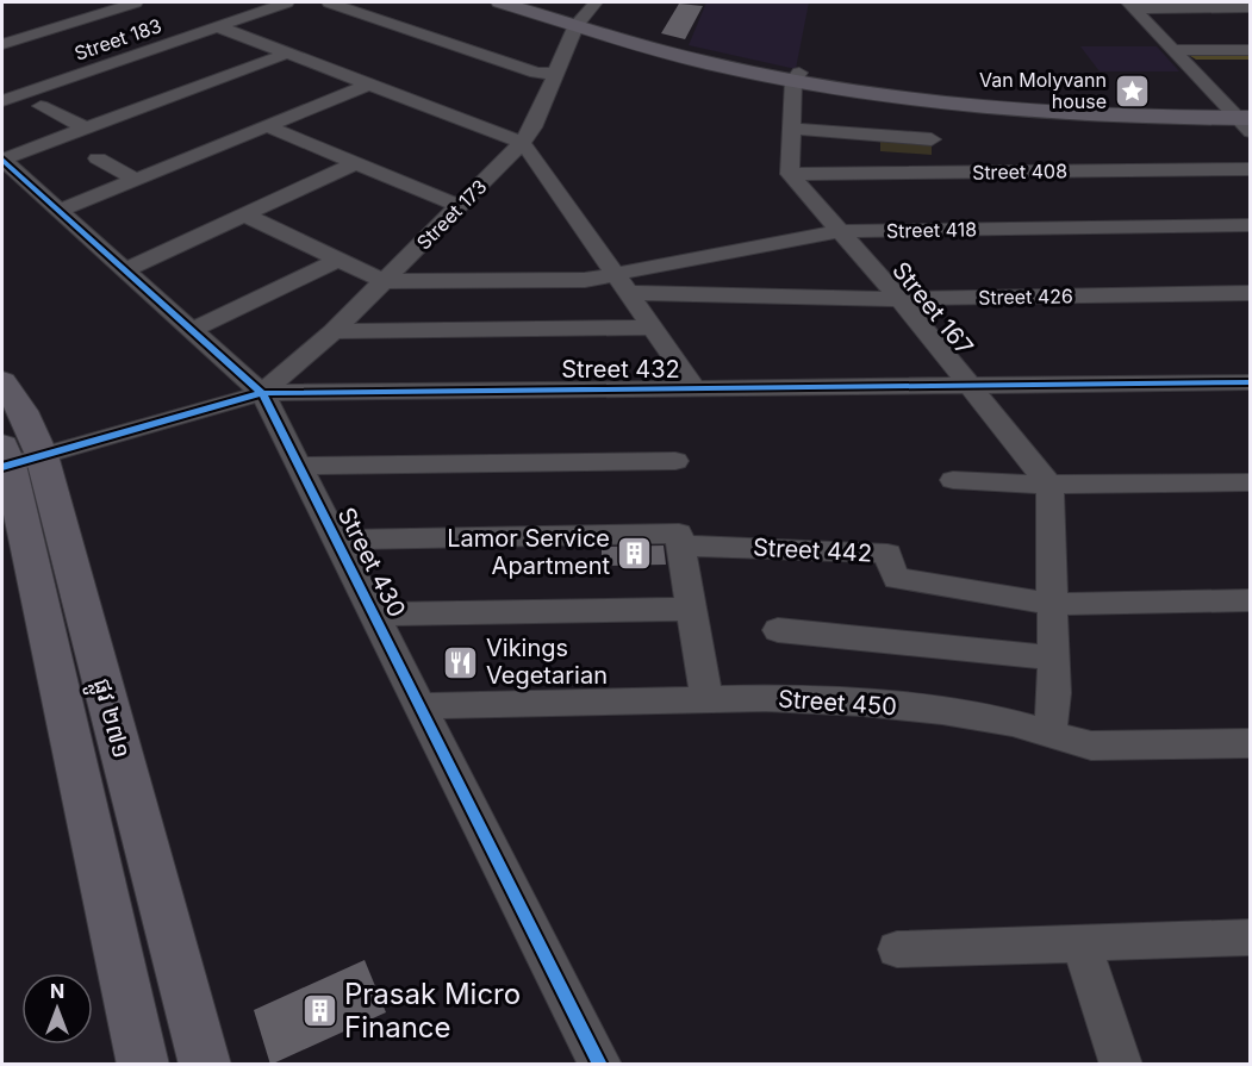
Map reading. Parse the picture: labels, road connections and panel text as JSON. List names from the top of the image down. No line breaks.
{"streets":{"main road":["ផ្លូវ ២៧១"],"street":["Street 183","Street 408","Street 173","Street 418","Street 426","Street 167","Street 432","Street 442","Street 430","Street 450"]},"crossings":[["Street 408","Street 167"],["Street 173","Street 432"],["Street 173","Street 430"],["Street 418","Street 426"],["Street 418","Street 167"],["Street 426","Street 167"],["Street 167","Street 432"],["Street 432","Street 430"],["Street 432","ផ្លូវ ២៧១"],["Street 442","Street 430"],["Street 430","Street 450"]],"places":{"place":["Van Molyvann house"],"building":["Lamor Service Apartment","Prasak Micro Finance"],"restaurant":["Vikings Vegetarian"]},"north":"top"}
